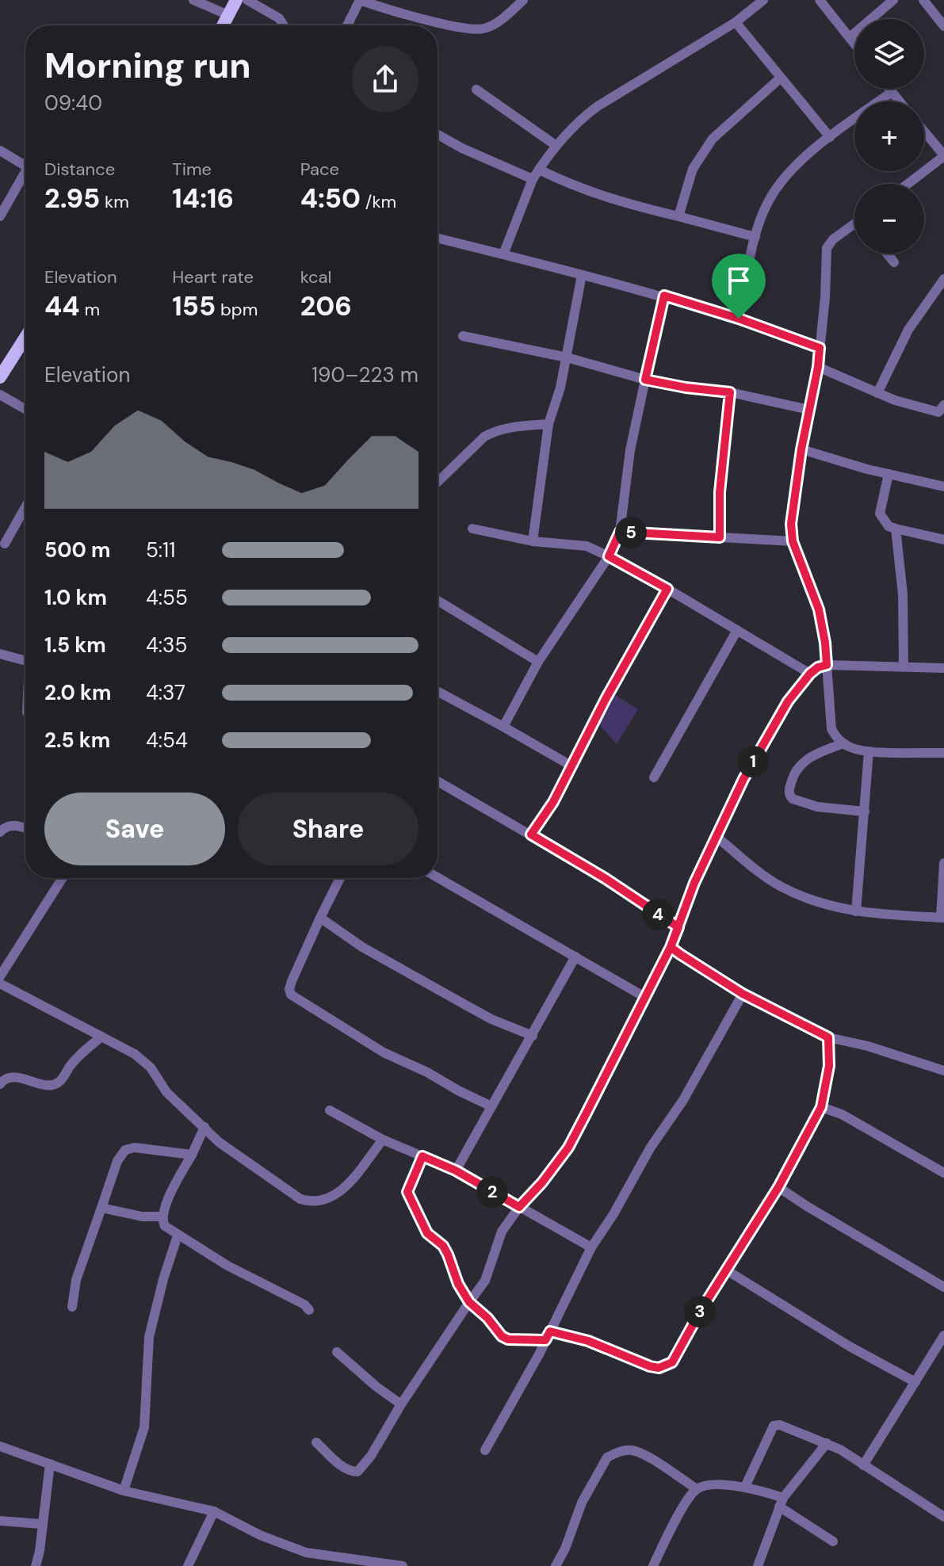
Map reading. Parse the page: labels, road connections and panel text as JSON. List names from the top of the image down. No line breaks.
{"page":{"map_buttons":["+","−"],"heading":["Morning run","09:40"],"stats":[["Distance","2.95 km"],["Time","14:16"],["Pace","4:50 /km"],["Elevation","44 m"],["Heart rate","155 bpm"],["kcal","206"]],"chart":["Elevation","190–223 m"],"pins":["5","1","4","2","3"],"list":[{"name":"500 m","note":"5:11"},{"name":"1.0 km","note":"4:55"},{"name":"1.5 km","note":"4:35"},{"name":"2.0 km","note":"4:37"},{"name":"2.5 km","note":"4:54"}],"buttons":["Save","Share"]}}
